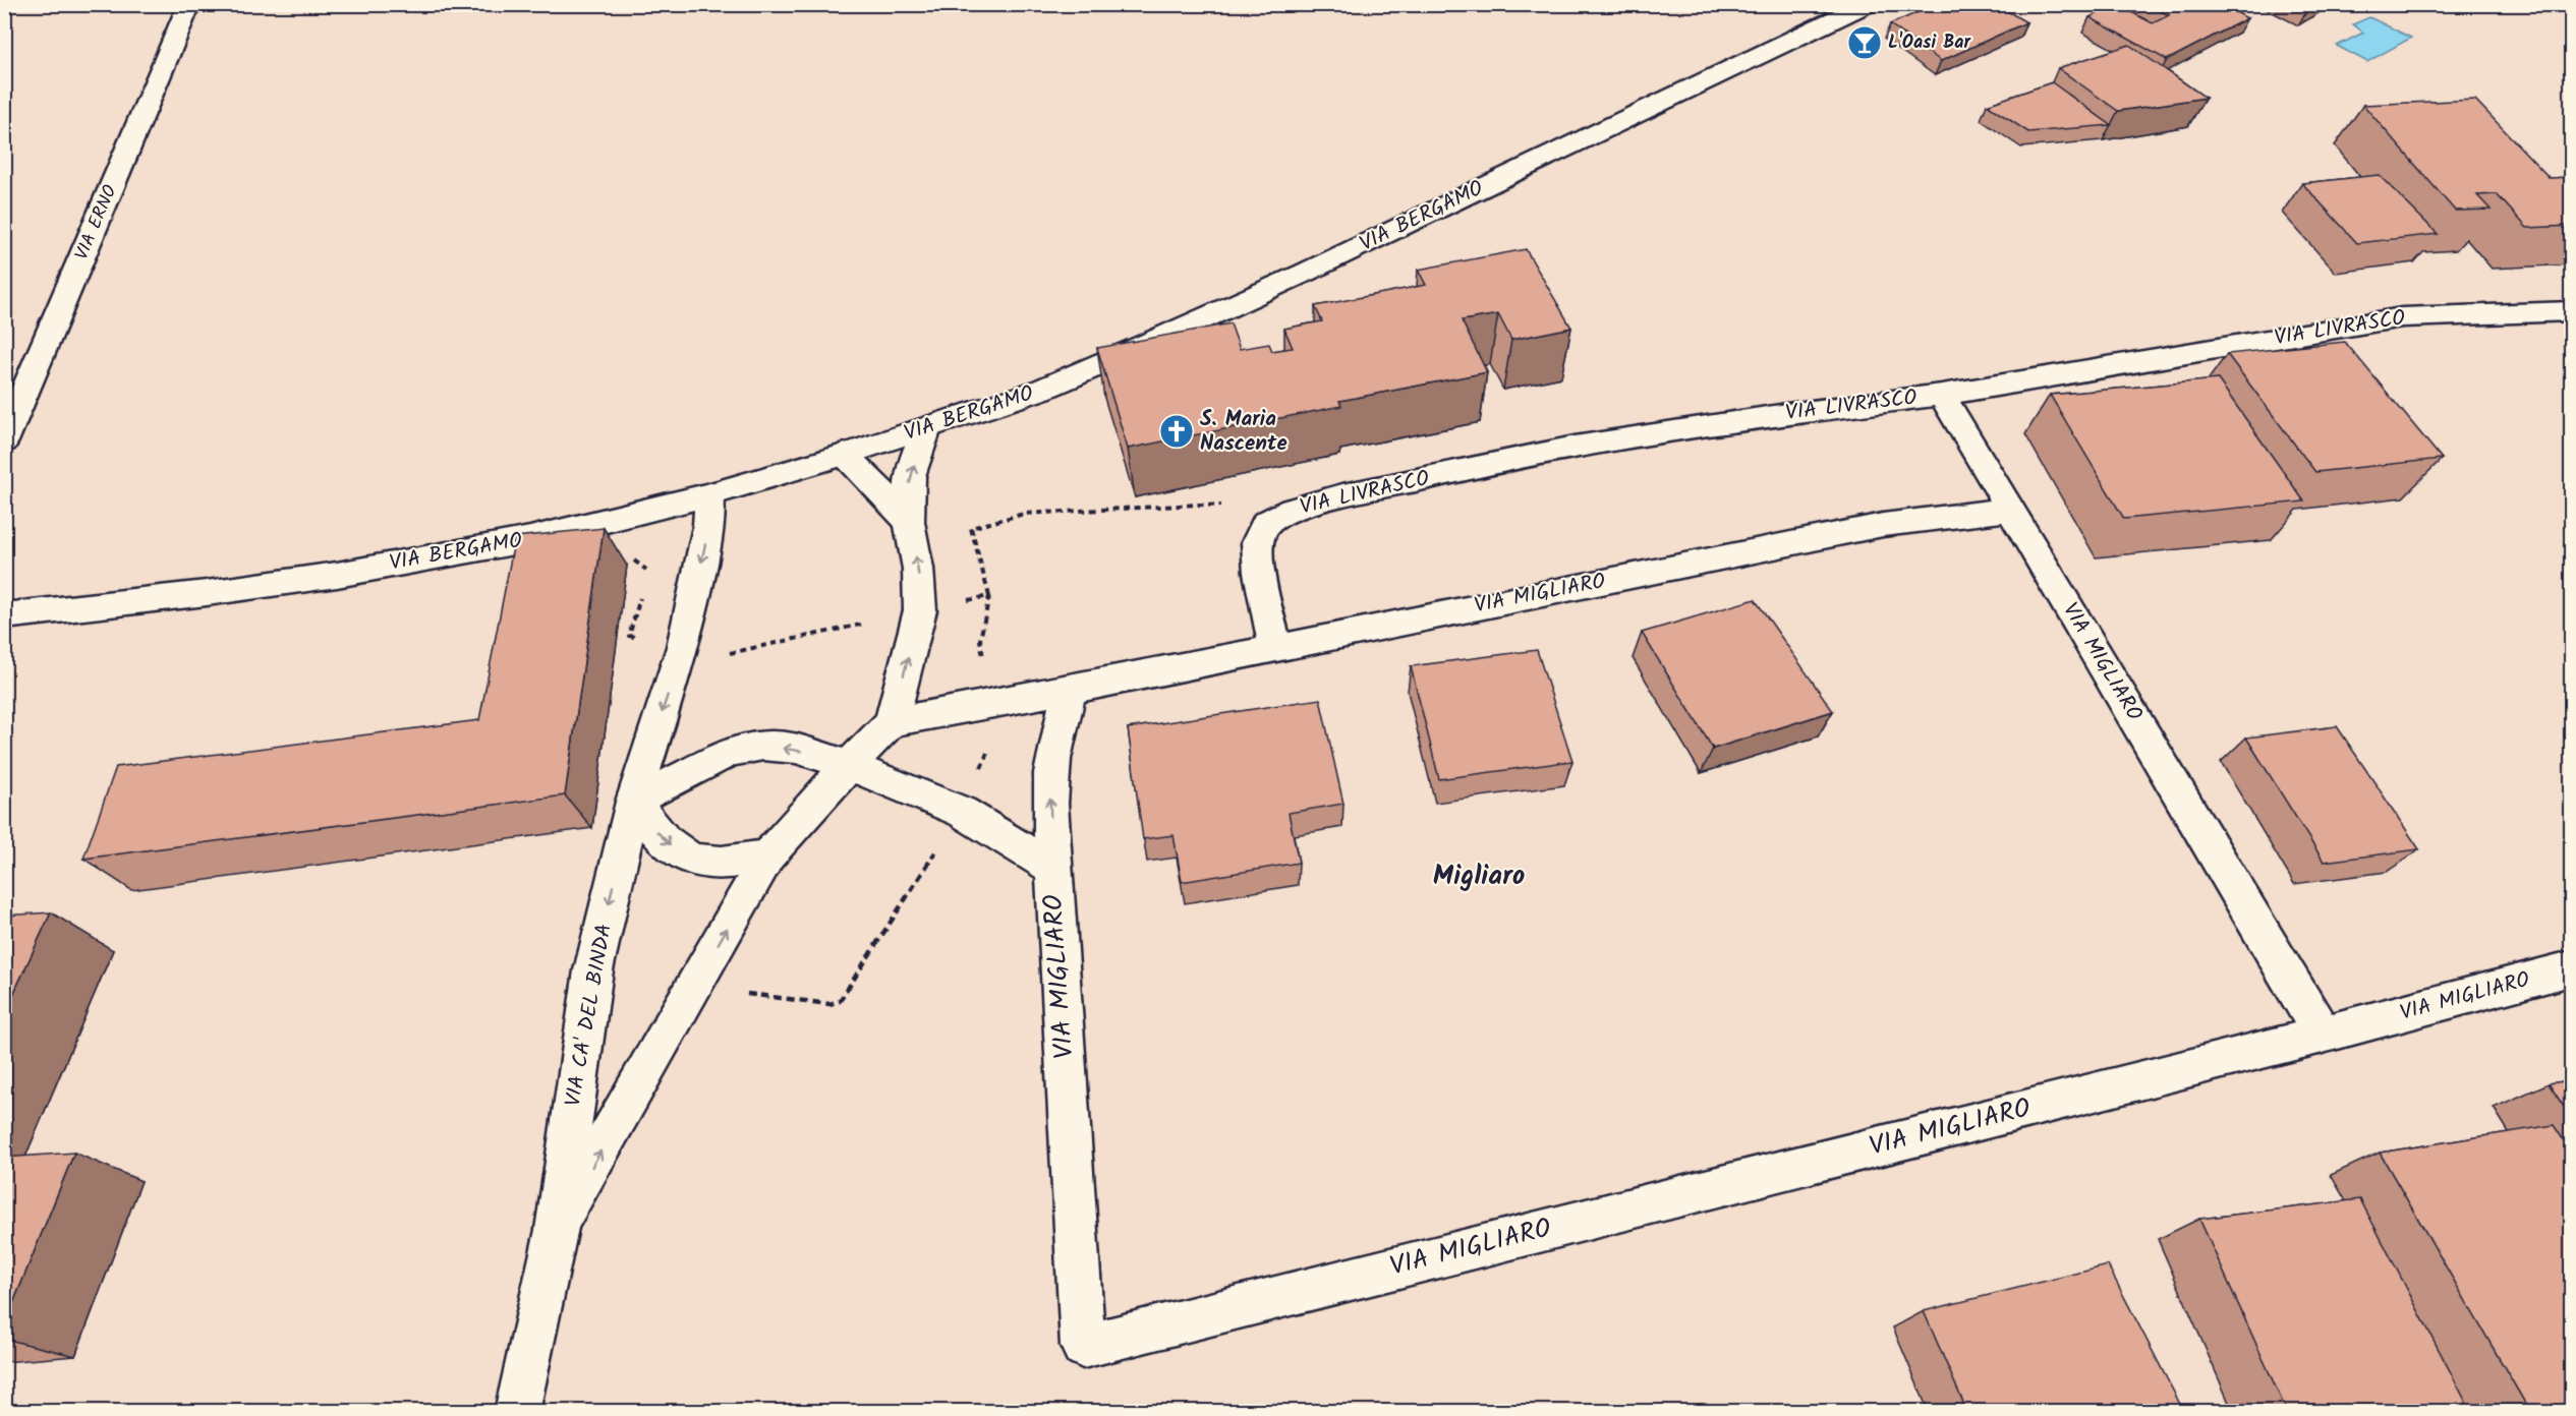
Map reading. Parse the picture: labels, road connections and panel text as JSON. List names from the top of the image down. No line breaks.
{"streets":{"street":["VIA BERGAMO","VIA ERNO","VIA LIVRASCO","VIA MIGLIARO","VIA CA' DEL BINDA"]},"crossings":[["VIA BERGAMO","VIA CA' DEL BINDA"],["VIA LIVRASCO","VIA MIGLIARO"],["VIA MIGLIARO","VIA CA' DEL BINDA"]],"districts":["Migliaro"],"places":{"bar":["L'Oasi Bar"],"church":["S. Maria Nascente"]}}
